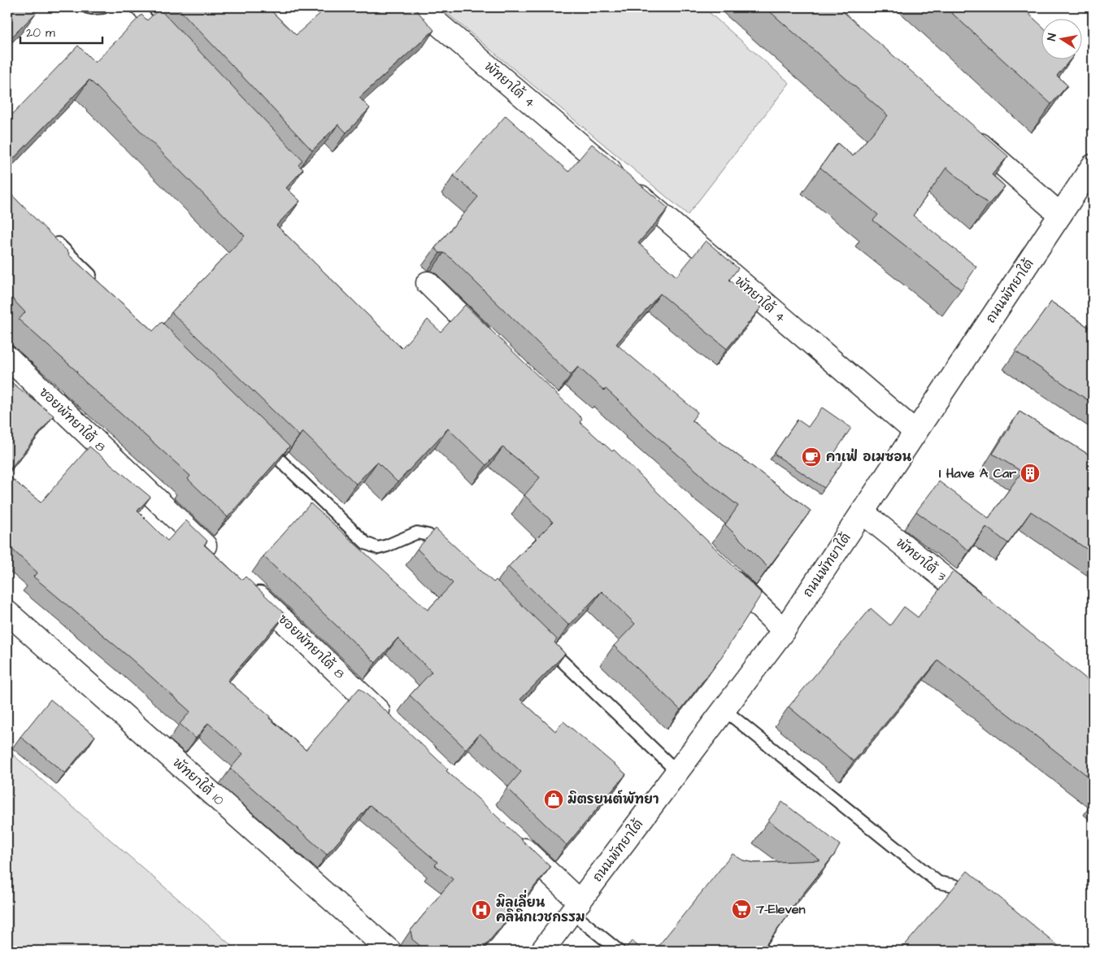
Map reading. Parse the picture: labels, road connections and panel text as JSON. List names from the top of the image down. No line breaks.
{"streets":{"street":["พัทยาใต้ 4","ถนนพัทยาใต้","ซอยพัทยาใต้ 8","พัทยาใต้ 3","พัทยาใต้ 10"]},"crossings":[["พัทยาใต้ 4","ถนนพัทยาใต้"],["ถนนพัทยาใต้","พัทยาใต้ 3"]],"places":{"cafe":["คาเฟ่ อเมซอน"],"building":["I Have A Car"],"shop":["มิตรยนต์พัทยา"],"supermarket":["7-Eleven"],"hospital":["มิลเลี่ยน คลินิกเวชกรรม"]},"scale_bar":"20 m","north":"left"}
